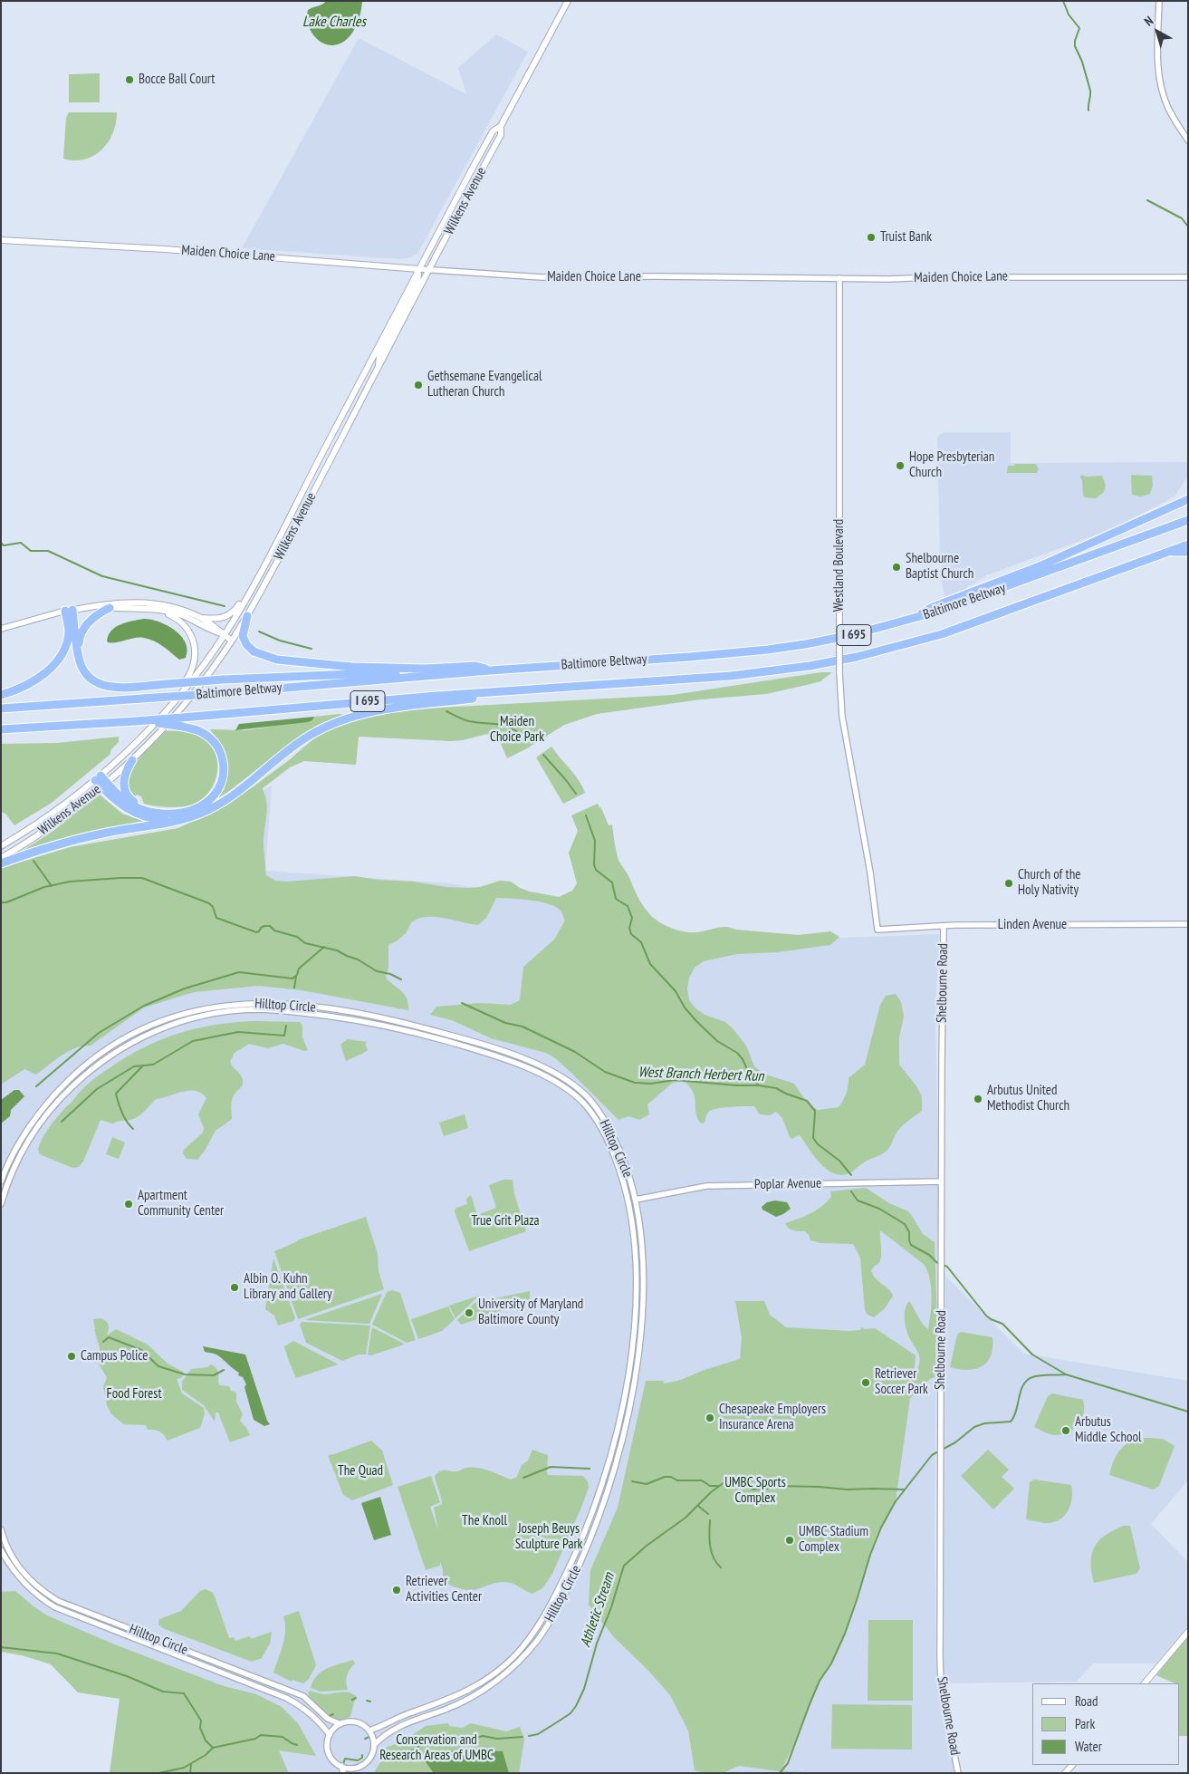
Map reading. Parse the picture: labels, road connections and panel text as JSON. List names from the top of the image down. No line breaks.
{"streets":{"highway":["Baltimore Beltway","I 695"],"main road":["Wilkens Avenue","Maiden Choice Lane"],"street":["Westland Boulevard","Linden Avenue","Shelbourne Road","Hilltop Circle","Poplar Avenue"]},"crossings":[["Wilkens Avenue","Maiden Choice Lane"],["Maiden Choice Lane","Westland Boulevard"],["Westland Boulevard","Linden Avenue"],["Linden Avenue","Shelbourne Road"],["Shelbourne Road","Poplar Avenue"],["Hilltop Circle","Poplar Avenue"]],"water":["Lake Charles","West Branch Herbert Run","Athletic Stream"],"parks":["Maiden Choice Park","True Grit Plaza","Food Forest","The Quad","UMBC Sports Complex","The Knoll","Joseph Beuys Sculpture Park","Conservation and Research Areas of UMBC"],"places":["Bocce Ball Court","Truist Bank","Gethsemane Evangelical Lutheran Church","Hope Presbyterian Church","Shelbourne Baptist Church","Church of the Holy Nativity","Arbutus United Methodist Church","Apartment Community Center","Albin O. Kuhn Library and Gallery","University of Maryland Baltimore County","Campus Police","Retriever Soccer Park","Chesapeake Employers Insurance Arena","Arbutus Middle School","UMBC Stadium Complex","Retriever Activities Center"],"legend":["Road","Park","Water"],"north":"top left"}
